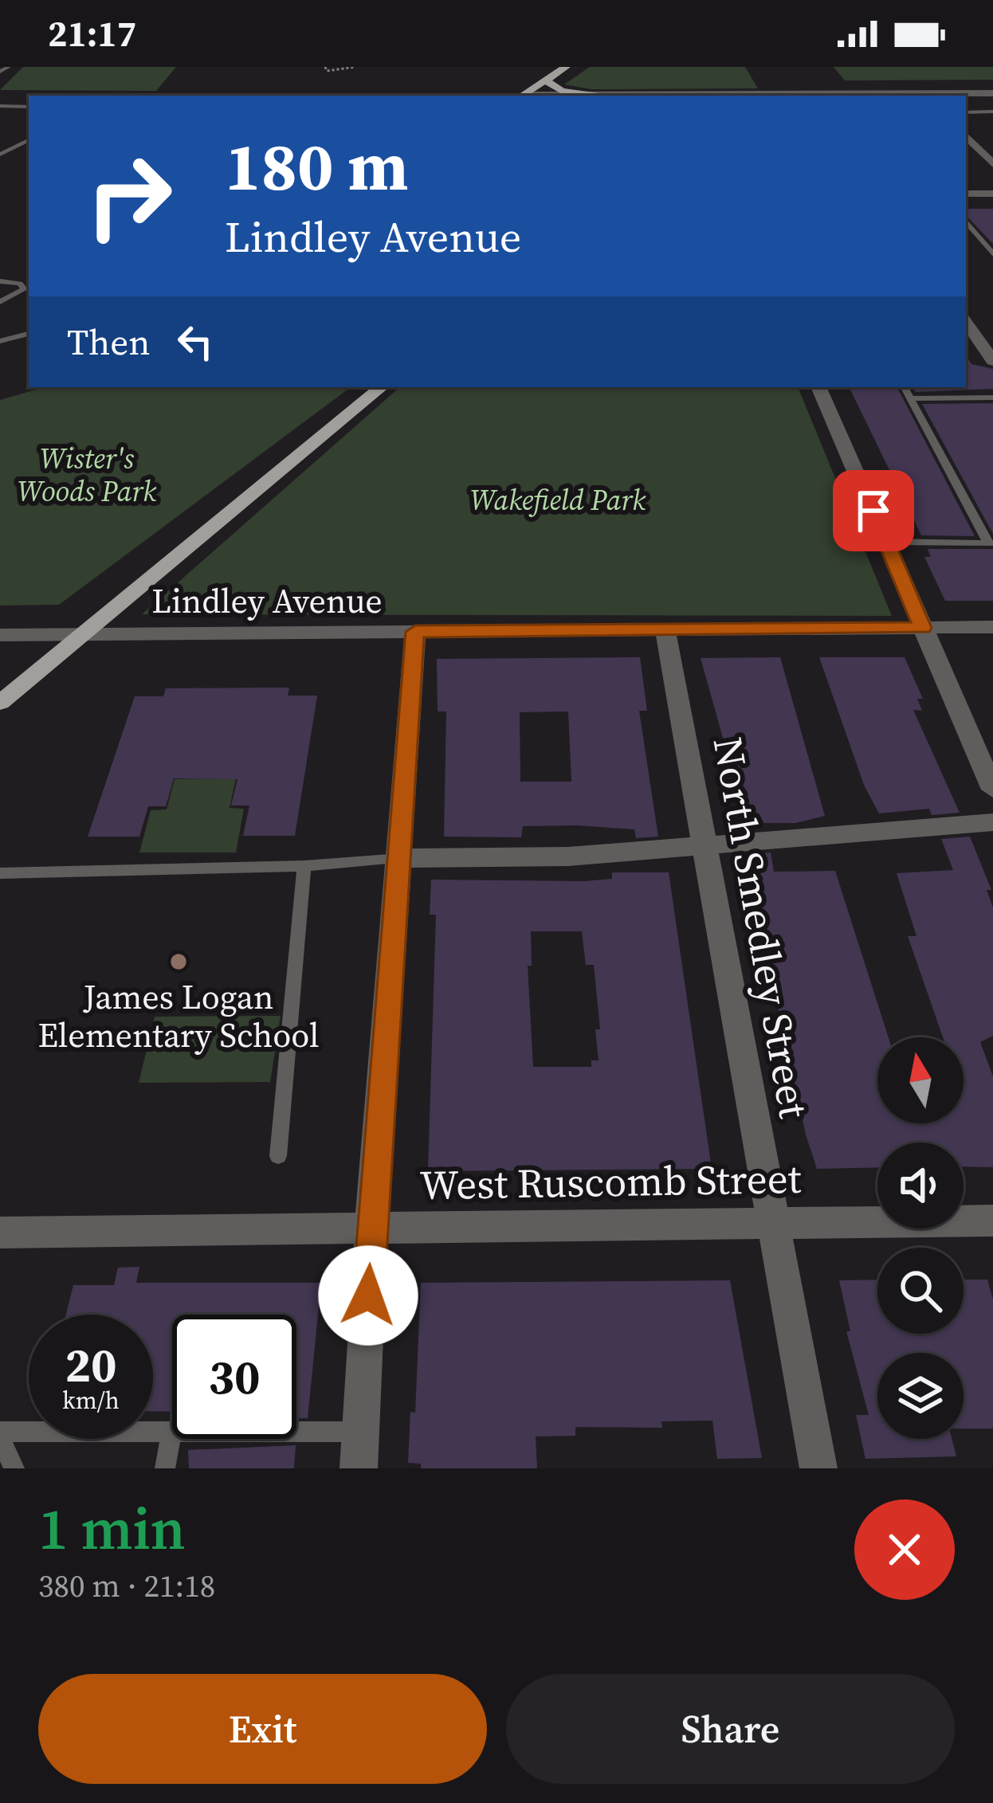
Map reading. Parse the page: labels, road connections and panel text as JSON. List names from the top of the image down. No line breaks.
{"streets":{"street":["Lindley Avenue","North Smedley Street","West Ruscomb Street"]},"crossings":[["Lindley Avenue","North Smedley Street"],["North Smedley Street","West Ruscomb Street"]],"parks":["Wister's Woods Park","Wakefield Park"],"places":["James Logan Elementary School"],"north":"top","page":{"status":"21:17","turn":["180 m","Lindley Avenue"],"then":"Then","speed":"20 km/h","limit":"30","heading":["1 min","380 m · 21:18"],"buttons":["Exit","Share"]}}
